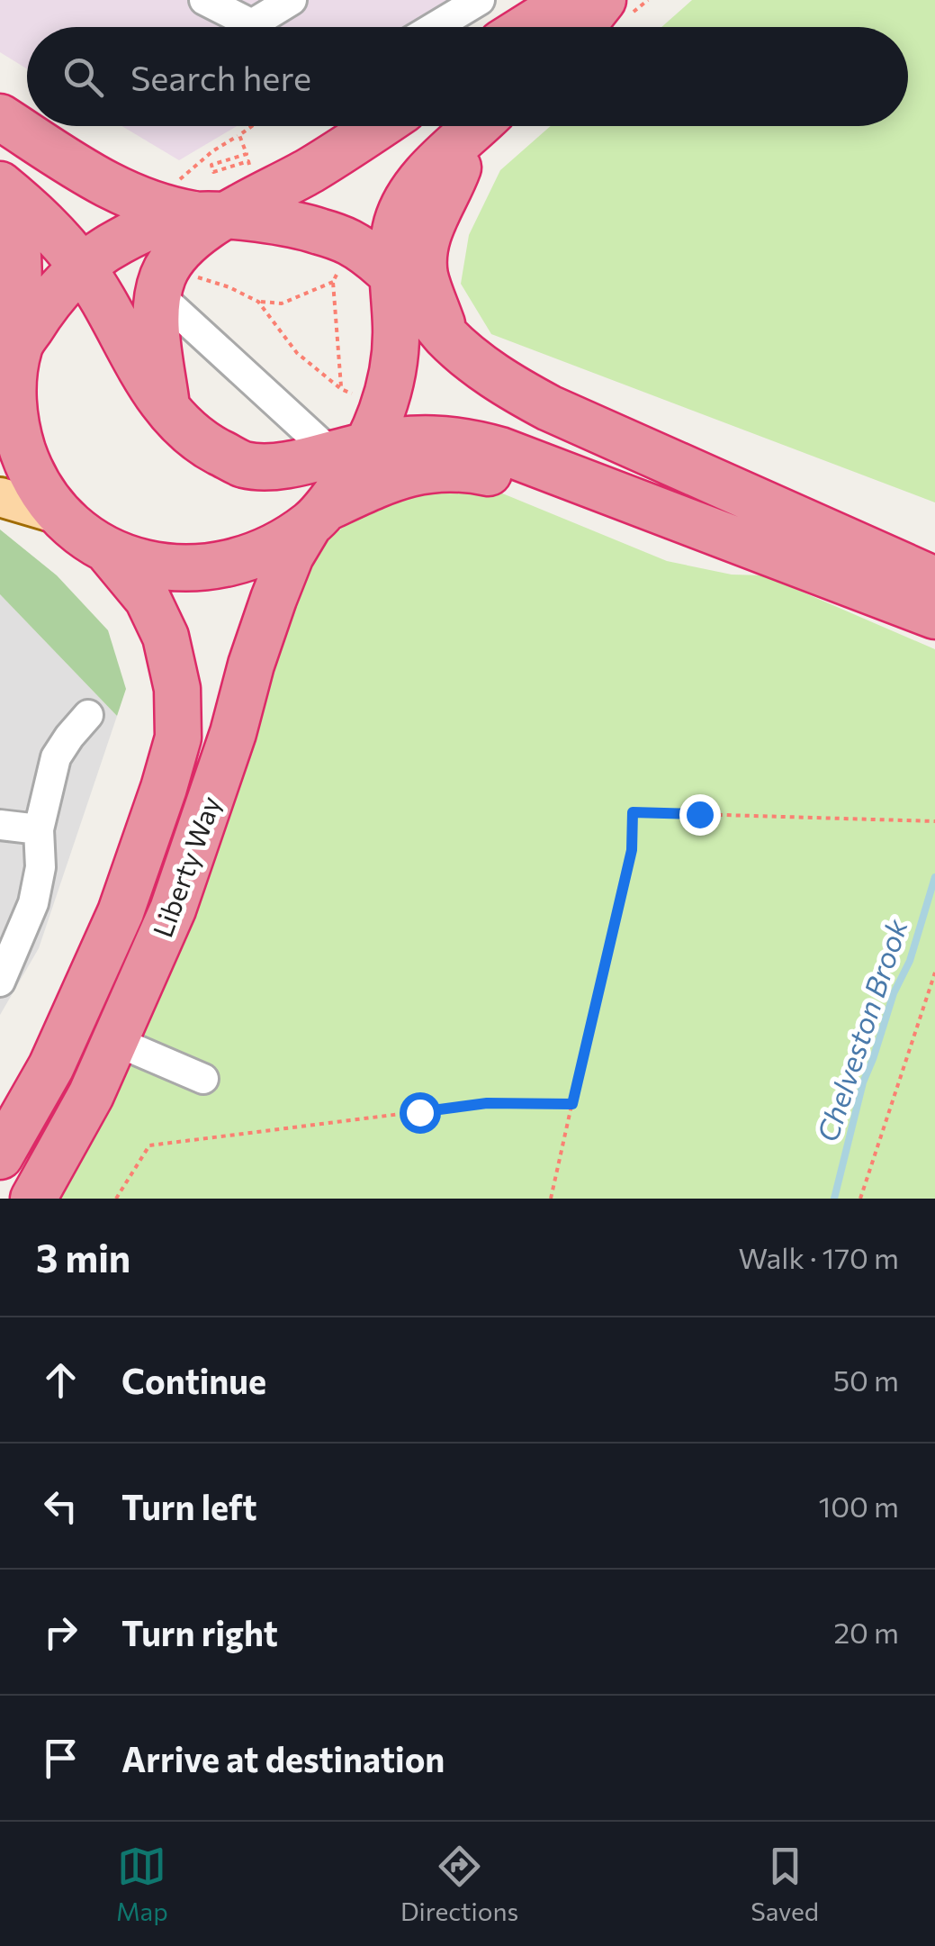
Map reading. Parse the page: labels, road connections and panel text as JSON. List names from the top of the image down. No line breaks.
{"streets":{"highway":["Liberty Way"]},"water":["Chelveston Brook"],"page":{"search":"Search here","heading":["3 min","Walk · 170 m"],"list":[["Continue","50 m"],["Turn left","100 m"],["Turn right","20 m"],"Arrive at destination"],"nav":["Map","Directions","Saved"]}}
